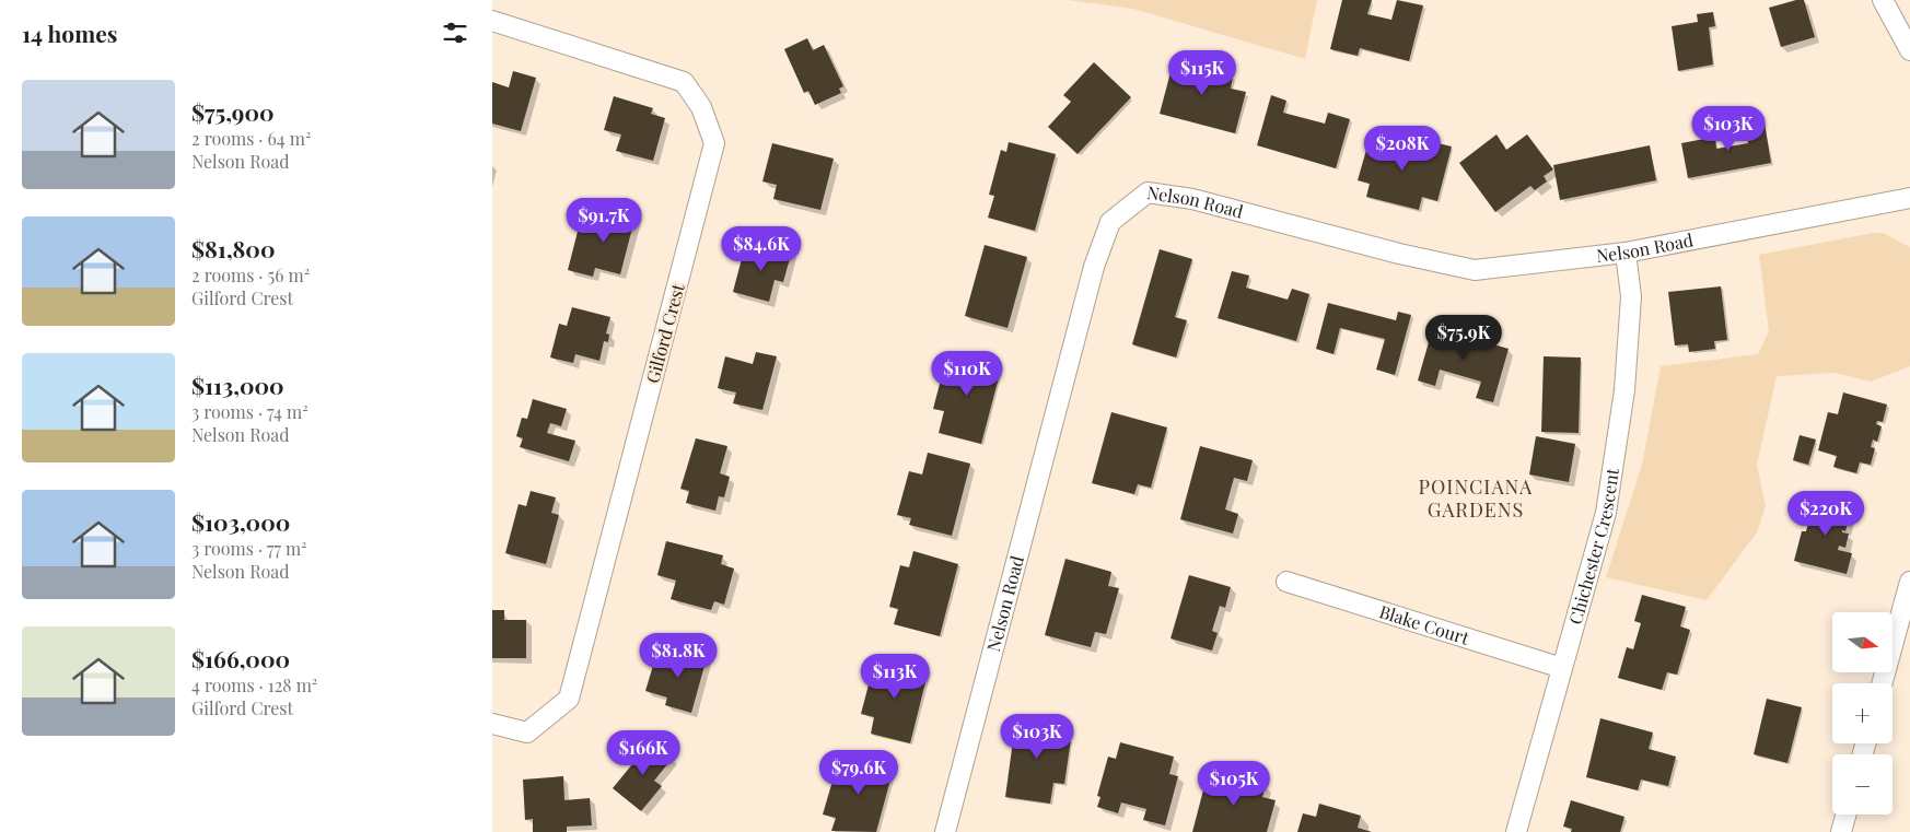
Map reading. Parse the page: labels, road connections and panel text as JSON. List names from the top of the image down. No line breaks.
{"streets":{"street":["Nelson Road","Gilford Crest","Chichester Crescent","Blake Court"]},"crossings":[["Nelson Road","Chichester Crescent"],["Chichester Crescent","Blake Court"]],"districts":["POINCIANA GARDENS"],"north":"right","page":{"heading":"14 homes","price":["$115K","$103K","$208K","$91.7K","$84.6K","$75.9K","$110K","$220K","$81.8K","$113K","$103K","$166K","$79.6K","$105K"],"list":[{"name":"$75,900","note":"2 rooms · 64 m² · Nelson Road"},{"name":"$81,800","note":"2 rooms · 56 m² · Gilford Crest"},{"name":"$113,000","note":"3 rooms · 74 m² · Nelson Road"},{"name":"$103,000","note":"3 rooms · 77 m² · Nelson Road"},{"name":"$166,000","note":"4 rooms · 128 m² · Gilford Crest"}],"map_buttons":["+","−"]}}
